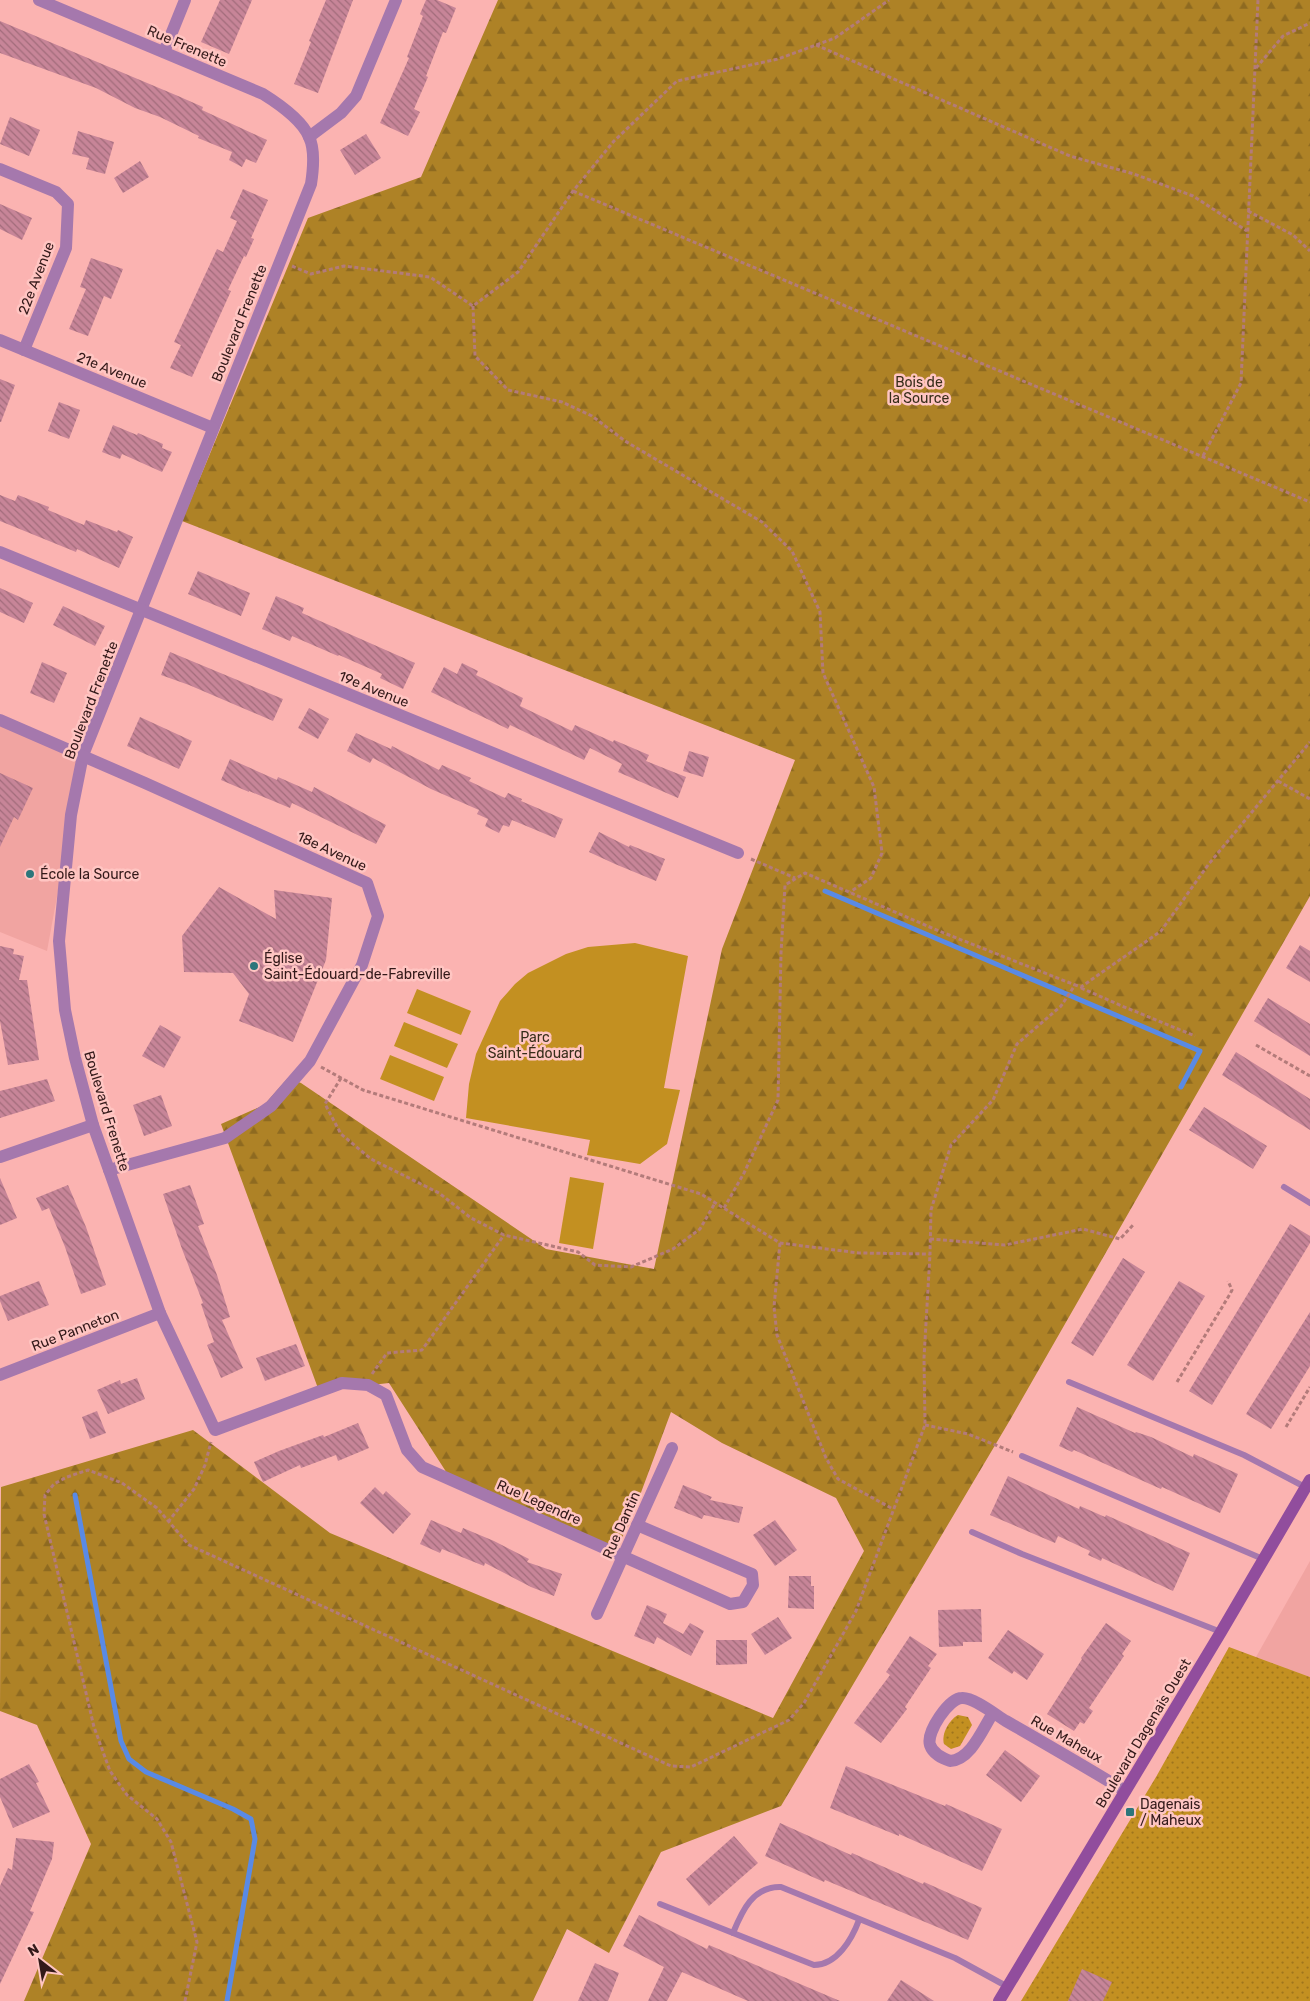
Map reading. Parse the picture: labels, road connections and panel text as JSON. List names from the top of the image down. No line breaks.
{"streets":{"main road":["Boulevard Dagenais Ouest"],"street":["Rue Frenette","22e Avenue","Boulevard Frenette","21e Avenue","19e Avenue","18e Avenue","Rue Panneton","Rue Legendre","Rue Dantin","Rue Maheux"]},"crossings":[["Rue Frenette","Boulevard Frenette"],["22e Avenue","21e Avenue"],["Boulevard Frenette","21e Avenue"],["Boulevard Frenette","19e Avenue"],["Boulevard Frenette","18e Avenue"],["Boulevard Frenette","Rue Panneton"],["Rue Legendre","Rue Dantin"],["Boulevard Dagenais Ouest","Rue Maheux"]],"parks":["Bois de la Source","Parc Saint-Édouard"],"places":{"other":["École la Source","Église Saint-Édouard-de-Fabreville"],"transit":["Dagenais / Maheux"]},"north":"top left"}
